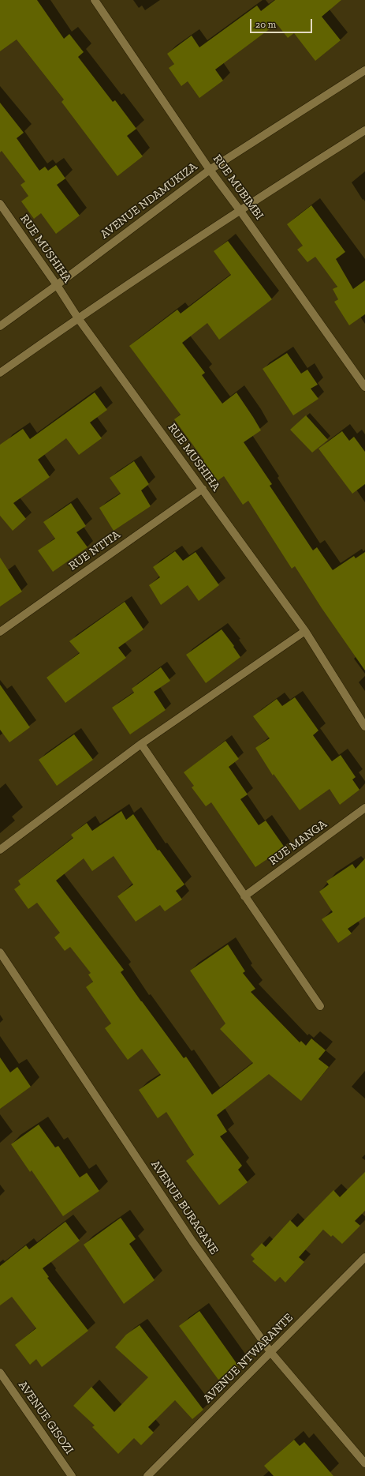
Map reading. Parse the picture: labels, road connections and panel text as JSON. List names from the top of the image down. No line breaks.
{"streets":{"street":["RUE MUBIMBI","AVENUE NDAMUKIZA","RUE MUSHIHA","RUE NTITA","RUE MANGA","AVENUE BURAGANE","AVENUE NTWARANTE","AVENUE GISOZI"]},"crossings":[["RUE MUBIMBI","AVENUE NDAMUKIZA"],["AVENUE NDAMUKIZA","RUE MUSHIHA"],["RUE MUSHIHA","RUE NTITA"],["AVENUE BURAGANE","AVENUE NTWARANTE"]],"scale_bar":"20 m"}
